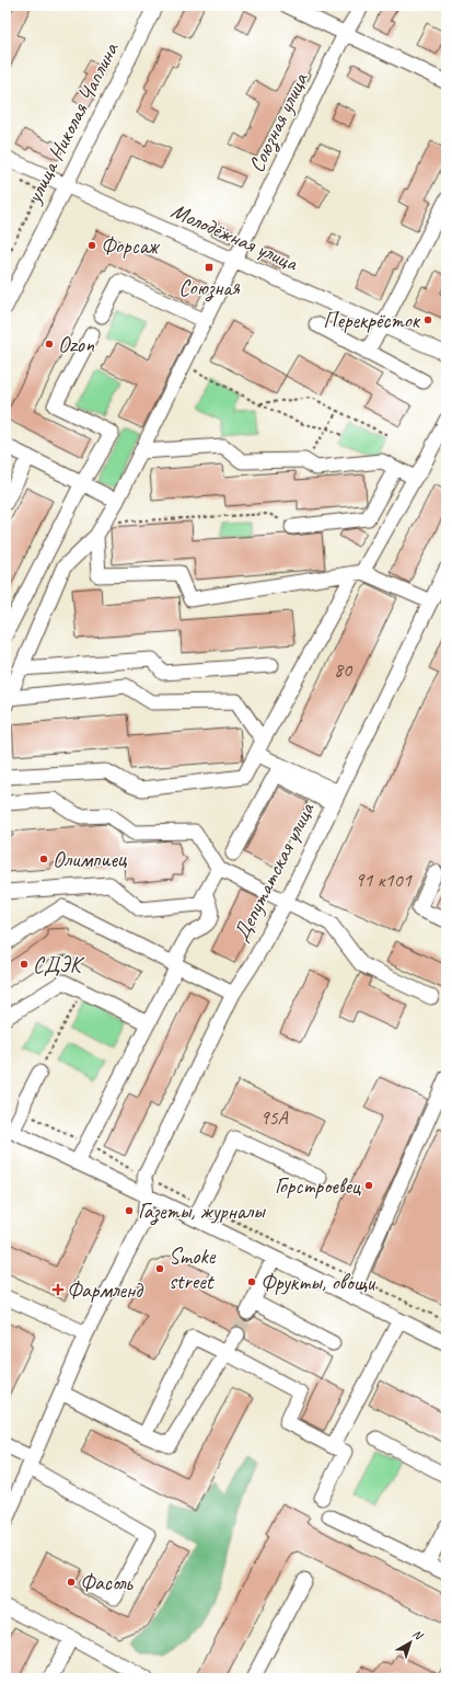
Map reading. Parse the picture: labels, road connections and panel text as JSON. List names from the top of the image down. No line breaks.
{"streets":{"street":["улица Николая Чаплина","Союзная улица","Молодёжная улица","Депутатская улица"]},"crossings":[["улица Николая Чаплина","Молодёжная улица"],["Союзная улица","Молодёжная улица"]],"places":{"other":["Форсаж","Перекрёсток","Ozon","Олимпиец","СДЭК","Горстроевец","Газеты, журналы","Smoke street","Фрукты, овощи","Фасоль"],"transit":["Союзная"],"health":["Фармленд"]},"house_numbers":["80","91 к101","95А"],"north":"top right"}
